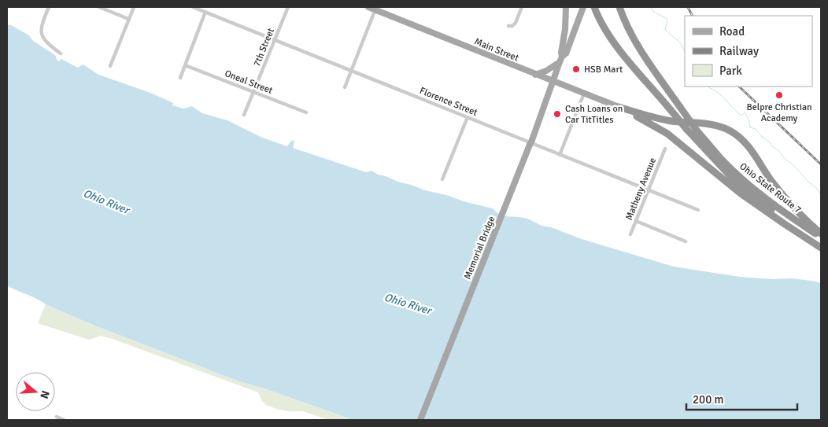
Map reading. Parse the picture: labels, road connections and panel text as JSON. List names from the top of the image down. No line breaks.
{"streets":{"highway":["Ohio State Route 7"],"main road":["Main Street","Memorial Bridge"],"street":["7th Street","Oneal Street","Florence Street","Matheny Avenue"]},"crossings":[["7th Street","Oneal Street"],["7th Street","Florence Street"],["Main Street","Memorial Bridge"],["Florence Street","Matheny Avenue"]],"water":["Ohio River"],"places":["HSB Mart","Belpre Christian Academy","Cash Loans on Car TitTitles"],"legend":["Road","Railway","Park"],"scale_bar":"200 m","north":"right"}
